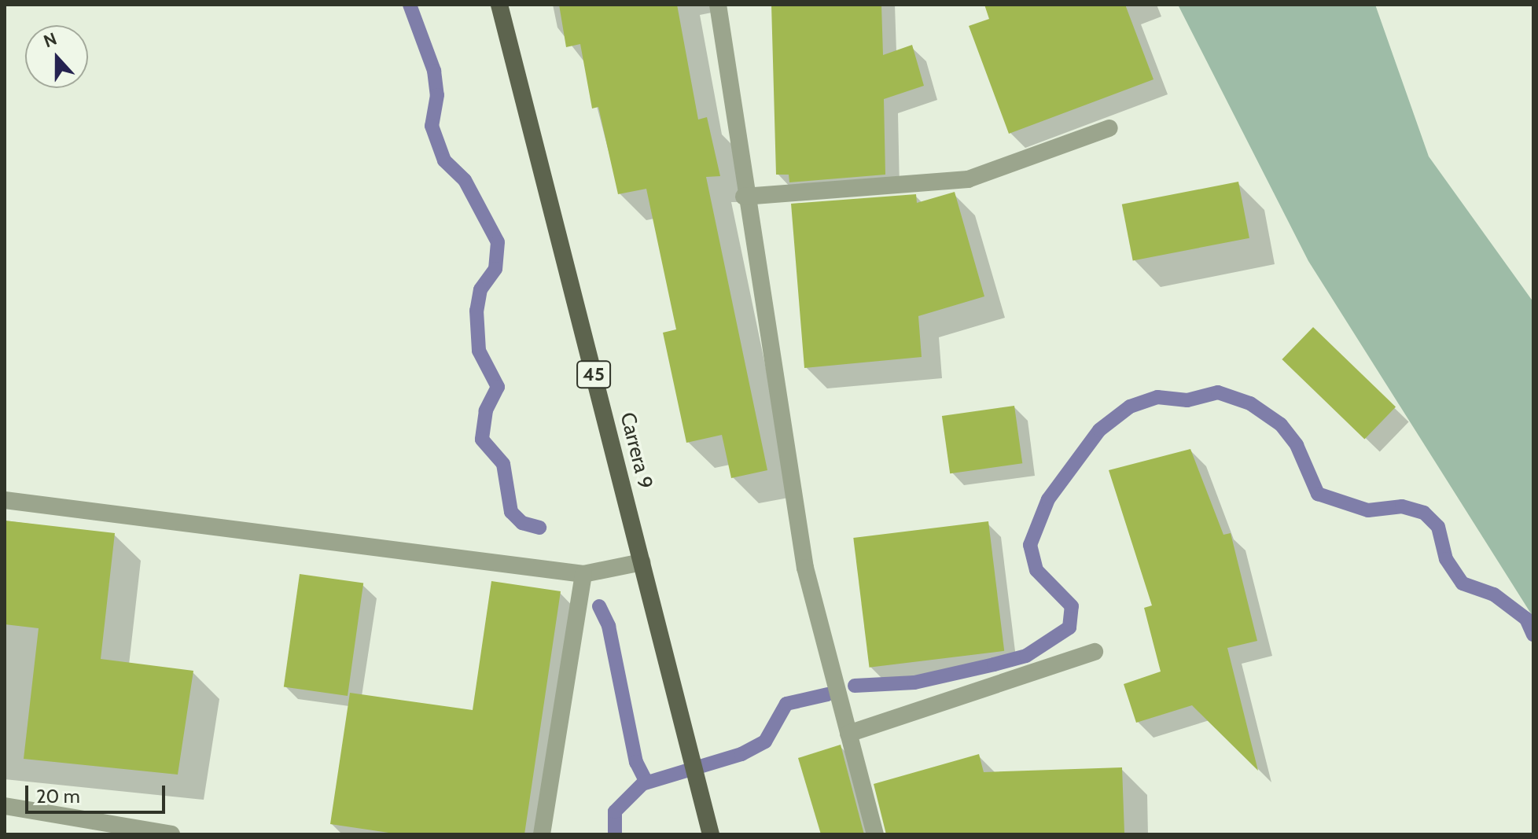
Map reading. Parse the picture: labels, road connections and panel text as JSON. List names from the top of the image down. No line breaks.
{"streets":{"highway":["45","Carrera 9"]},"scale_bar":"20 m","north":"top"}
